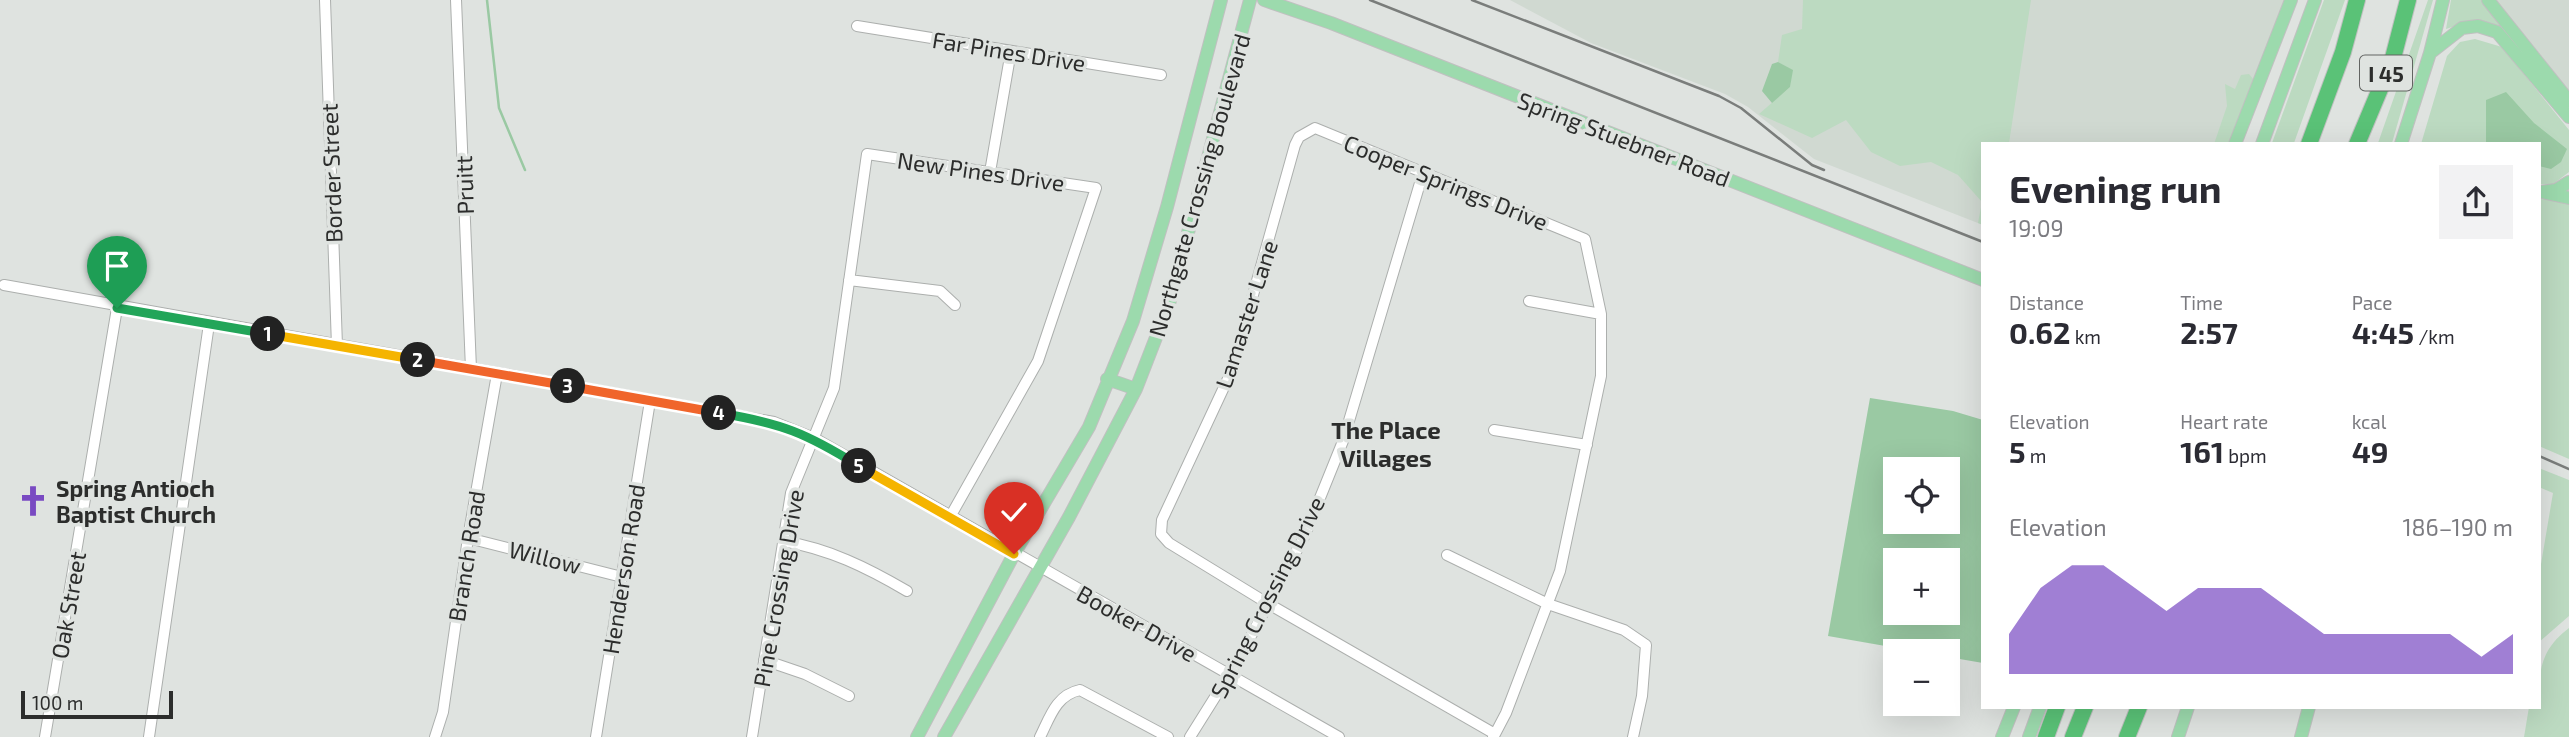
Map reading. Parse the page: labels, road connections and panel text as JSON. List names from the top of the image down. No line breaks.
{"streets":{"highway":["I 45"],"main road":["Spring Stuebner Road","Northgate Crossing Boulevard"],"street":["Far Pines Drive","New Pines Drive","Border Street","Cooper Springs Drive","Pruitt","Lamaster Lane","Branch Road","Willow","Henderson Road","Pine Crossing Drive","Spring Crossing Drive","Oak Street","Booker Drive"]},"crossings":[["New Pines Drive","Pine Crossing Drive"],["New Pines Drive","Booker Drive"],["Border Street","Booker Drive"],["Cooper Springs Drive","Lamaster Lane"],["Cooper Springs Drive","Spring Crossing Drive"],["Pruitt","Booker Drive"],["Northgate Crossing Boulevard","Booker Drive"],["Lamaster Lane","Spring Crossing Drive"],["Branch Road","Willow"],["Branch Road","Booker Drive"],["Willow","Henderson Road"],["Henderson Road","Booker Drive"],["Pine Crossing Drive","Booker Drive"],["Spring Crossing Drive","Booker Drive"],["Oak Street","Booker Drive"]],"districts":["The Place Villages"],"places":{"church":["Spring Antioch Baptist Church"]},"scale_bar":"100 m","page":{"heading":["Evening run","19:09"],"stats":[["Distance","0.62 km"],["Time","2:57"],["Pace","4:45 /km"],["Elevation","5 m"],["Heart rate","161 bpm"],["kcal","49"]],"pins":["1","2","3","4","5"],"map_buttons":["+","−"],"chart":["Elevation","186–190 m"],"scale":"100 m"}}
